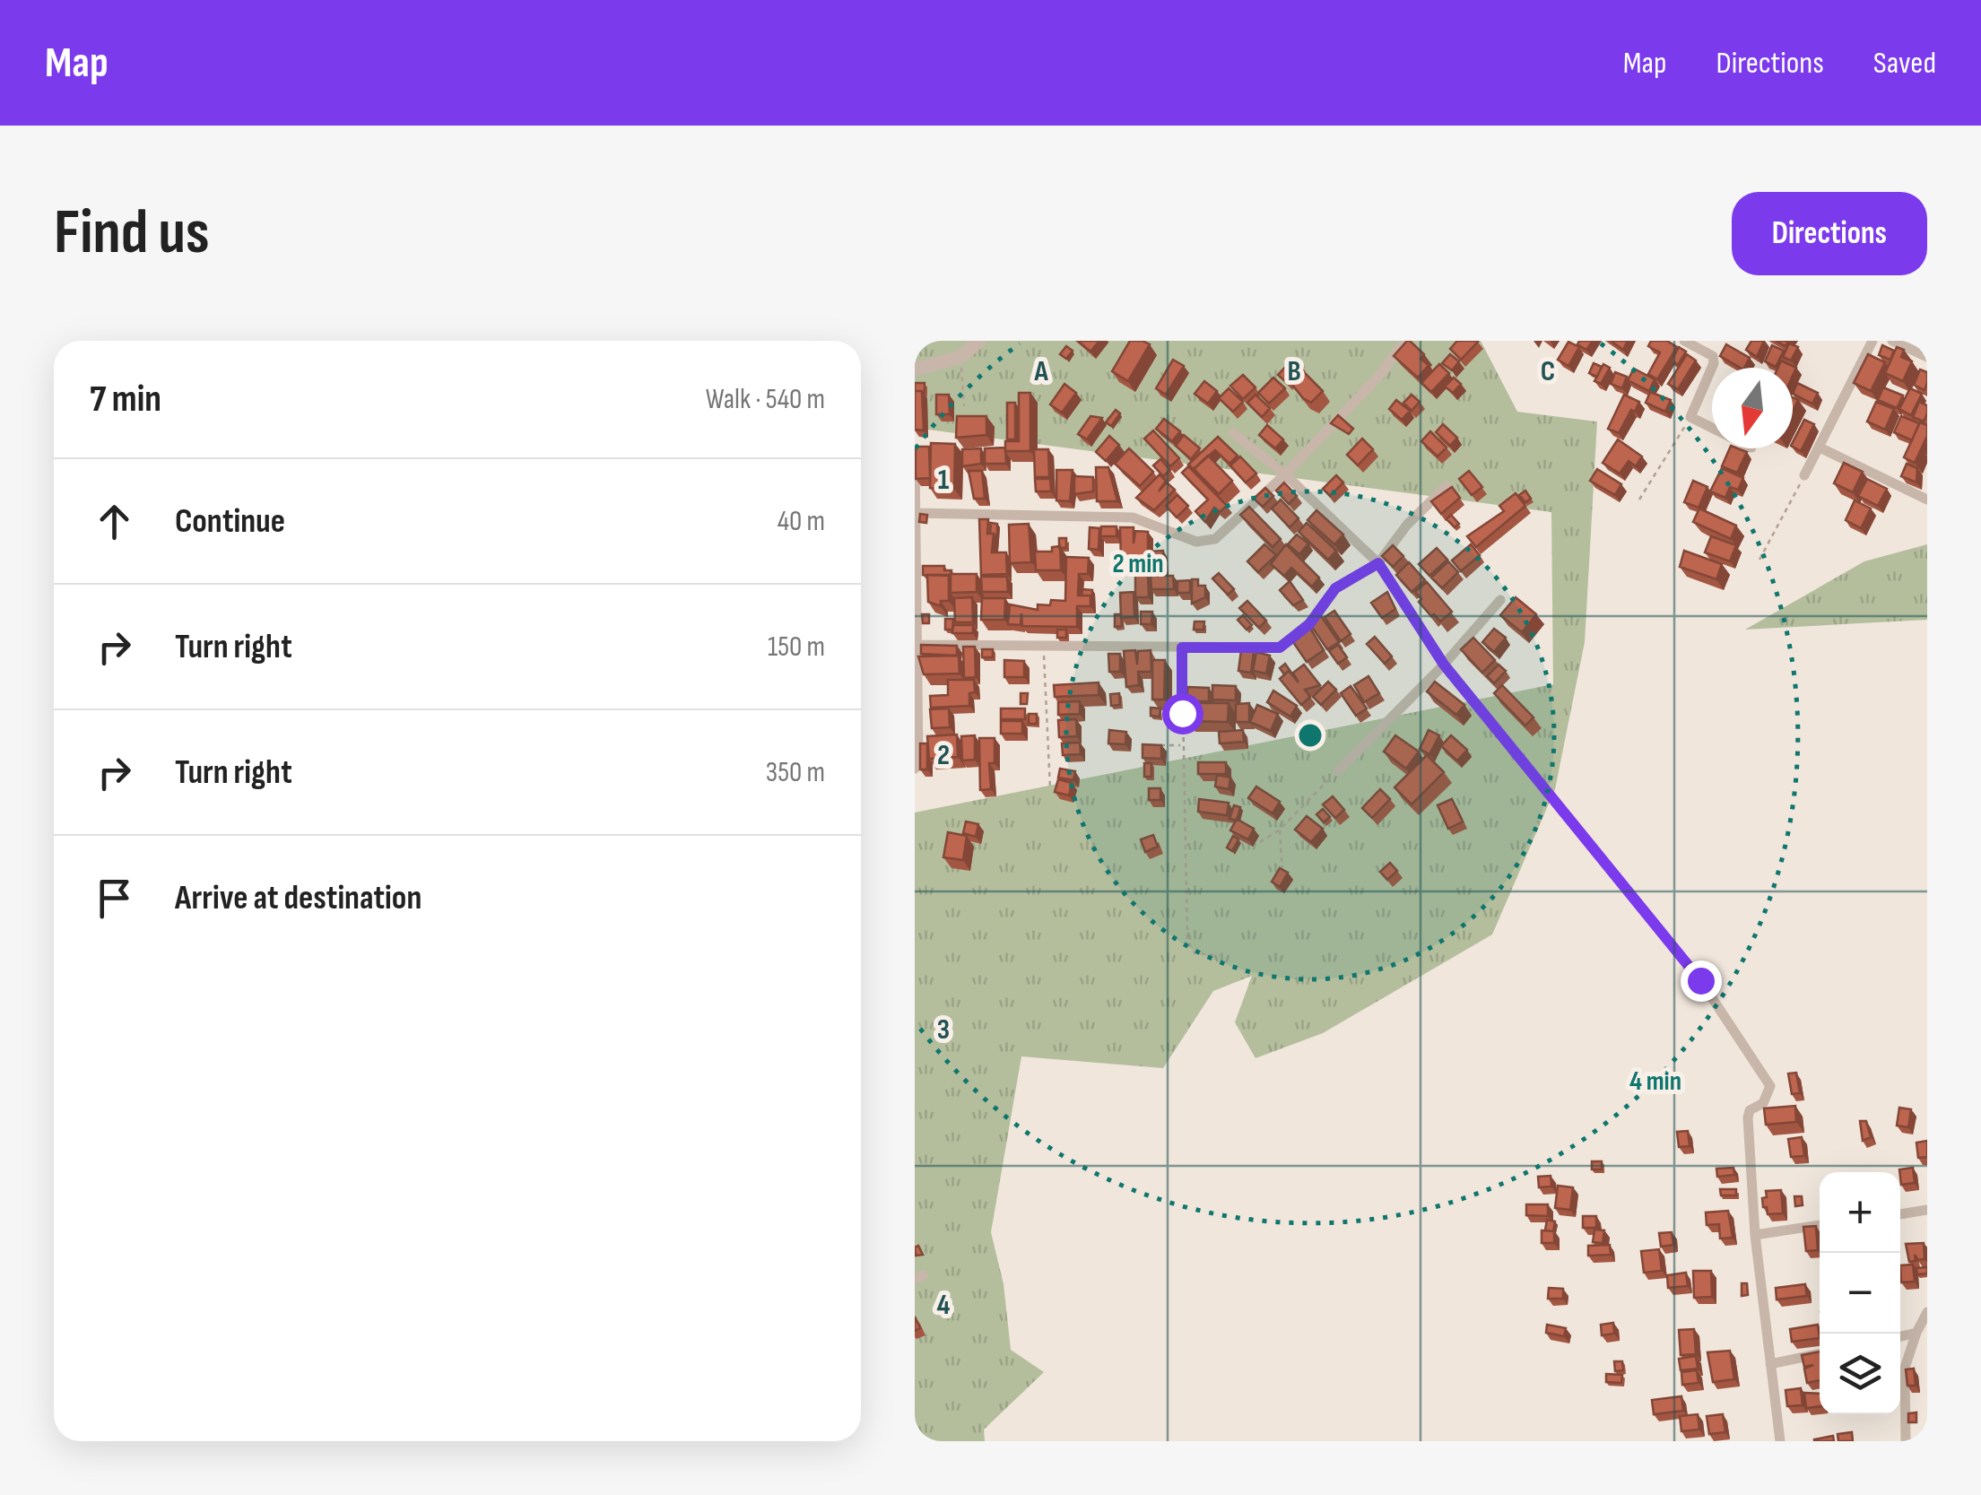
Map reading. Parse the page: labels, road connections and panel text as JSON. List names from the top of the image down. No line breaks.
{"north":"bottom","page":{"header":"Map","nav":["Map","Directions","Saved"],"buttons":"Directions","title":"Find us","heading":["7 min","Walk · 540 m"],"list":[["Continue","40 m"],["Turn right","150 m"],["Turn right","350 m"],"Arrive at destination"],"map_buttons":["+","−"]},"grid":{"columns":["A","B","C"],"rows":["1","2","3","4"]},"rings":["2 min","4 min"]}
